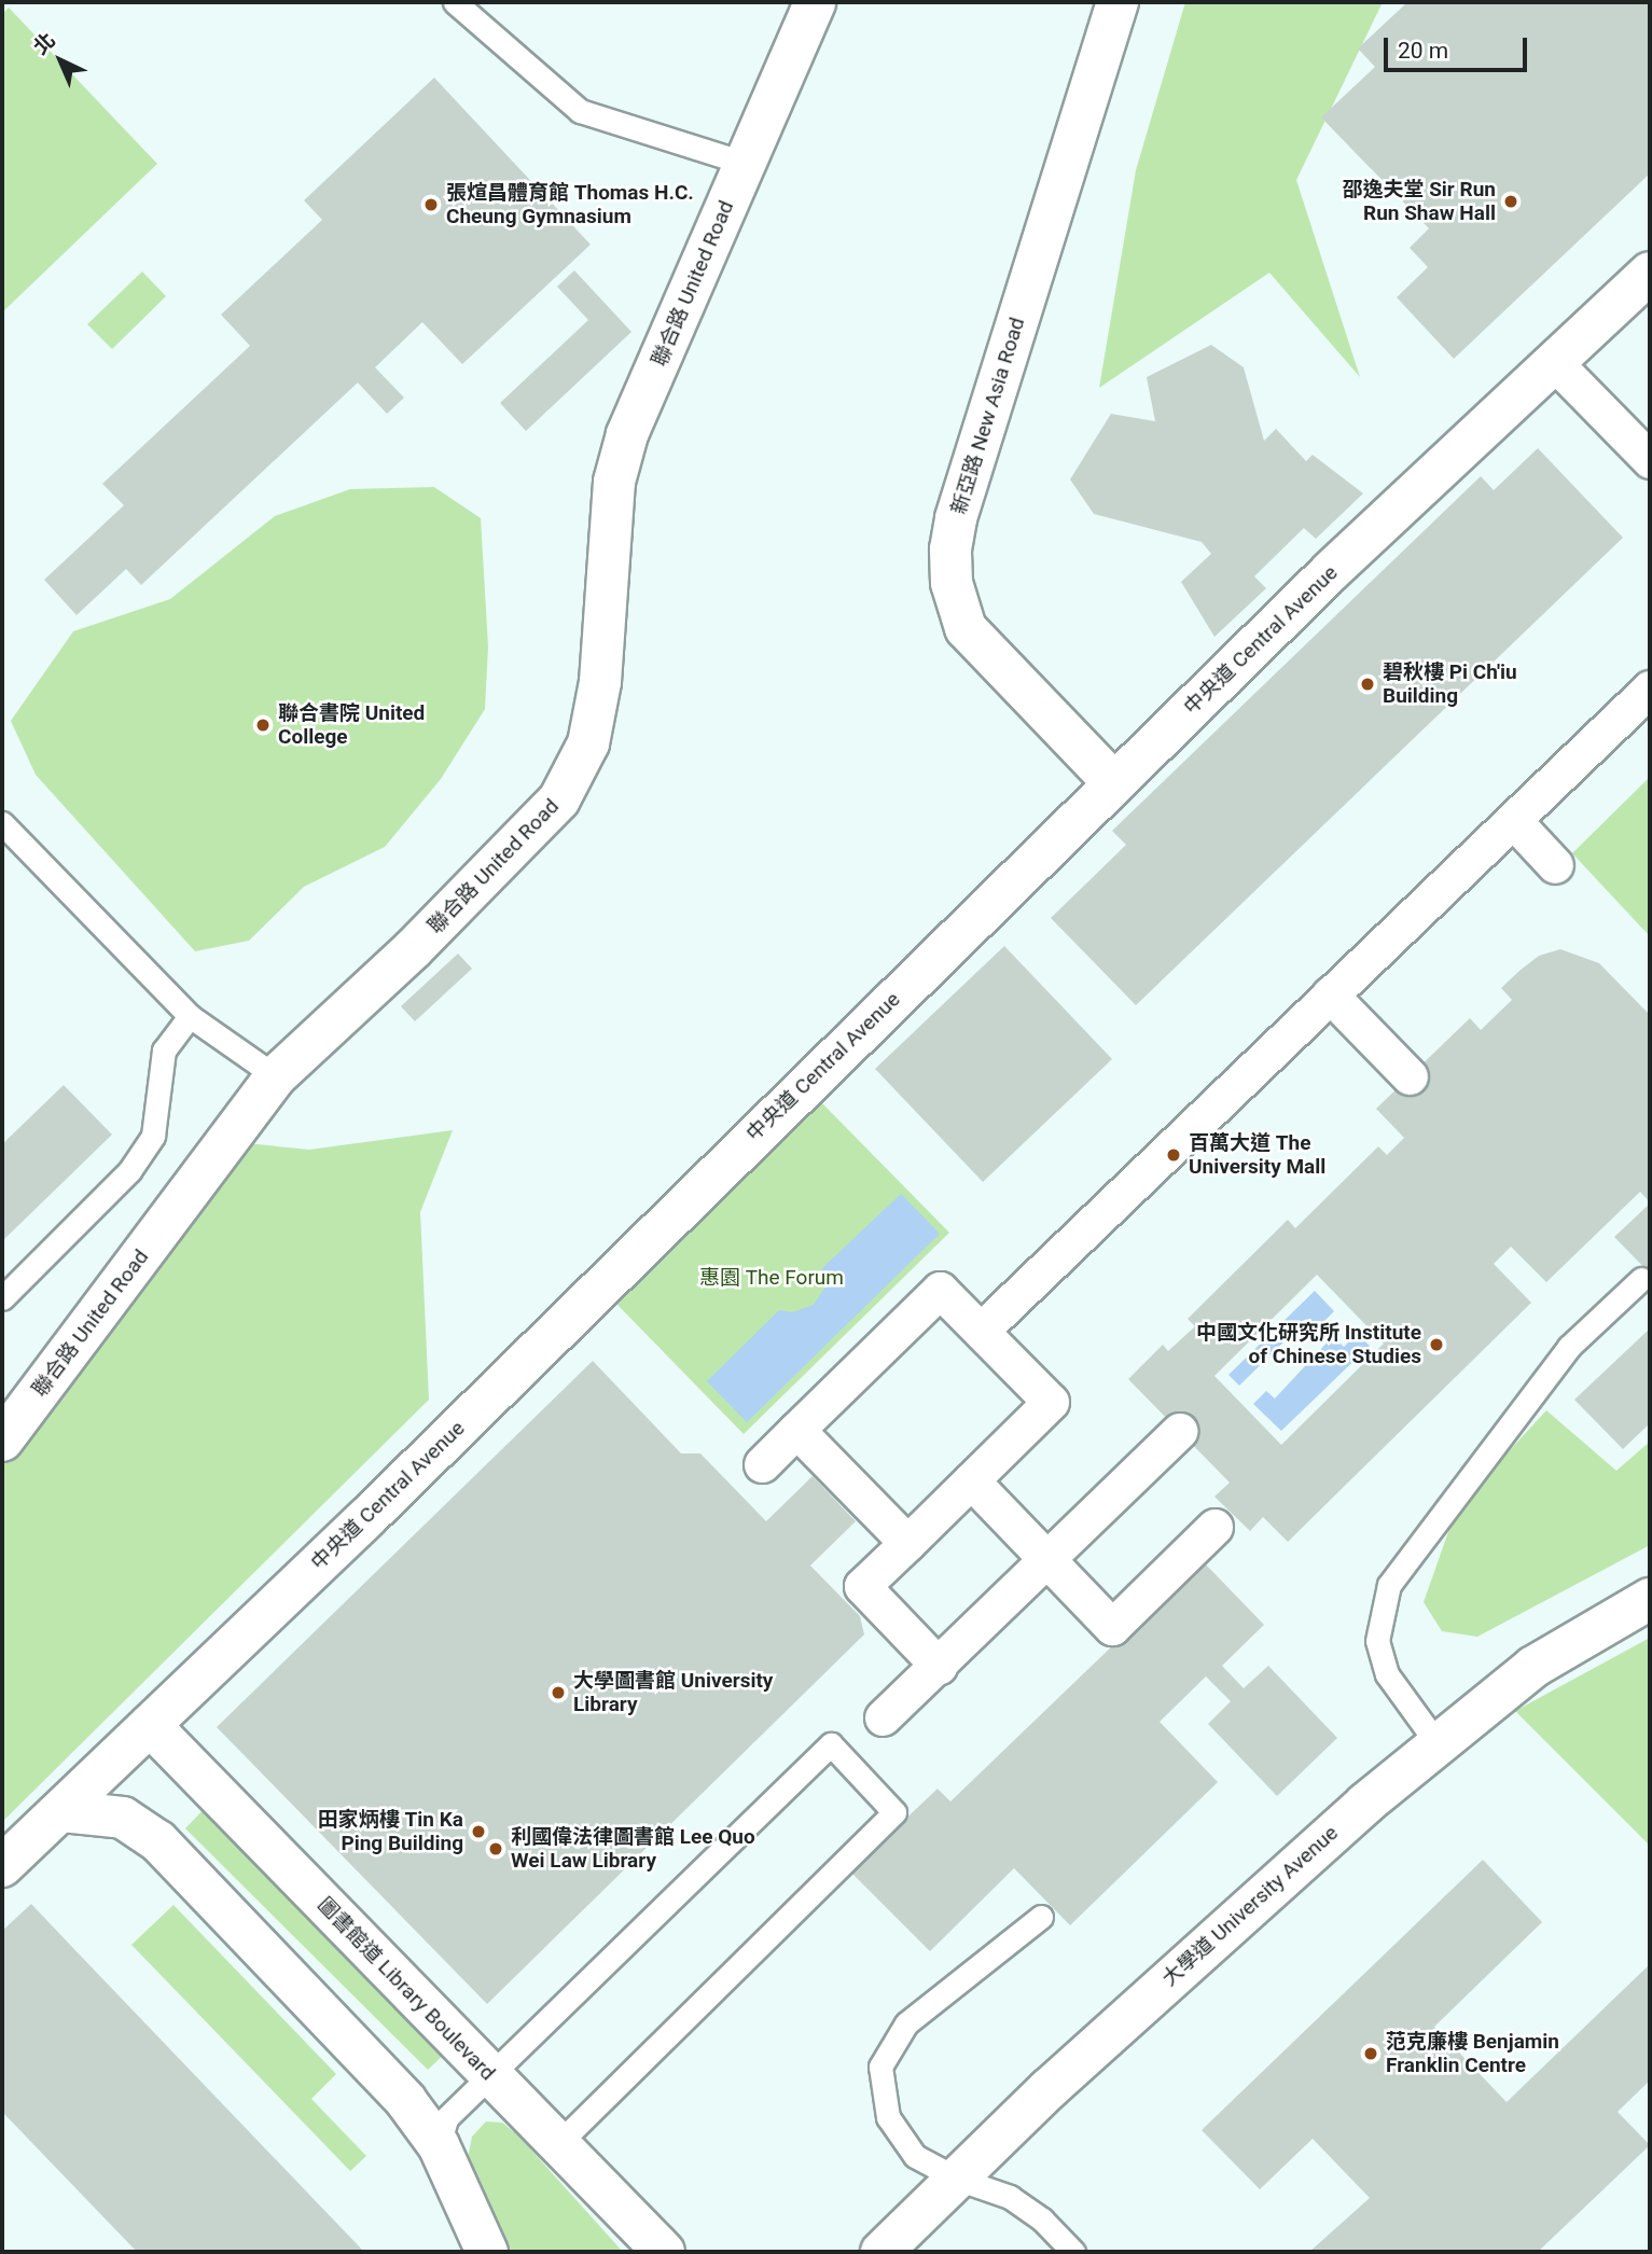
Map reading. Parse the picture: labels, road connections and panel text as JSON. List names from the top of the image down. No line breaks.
{"streets":{"street":["聯合路 United Road","新亞路 New Asia Road","中央道 Central Avenue","大學道 University Avenue","圖書館道 Library Boulevard"]},"crossings":[["新亞路 New Asia Road","中央道 Central Avenue"],["中央道 Central Avenue","圖書館道 Library Boulevard"]],"parks":["惠園 The Forum"],"places":["邵逸夫堂 Sir Run Run Shaw Hall","張煊昌體育館 Thomas H.C. Cheung Gymnasium","碧秋樓 Pi Ch'iu Building","聯合書院 United College","百萬大道 The University Mall","中國文化研究所 Institute of Chinese Studies","大學圖書館 University Library","田家炳樓 Tin Ka Ping Building","利國偉法律圖書館 Lee Quo Wei Law Library","范克廉樓 Benjamin Franklin Centre"],"scale_bar":"20 m","north":"top left"}
